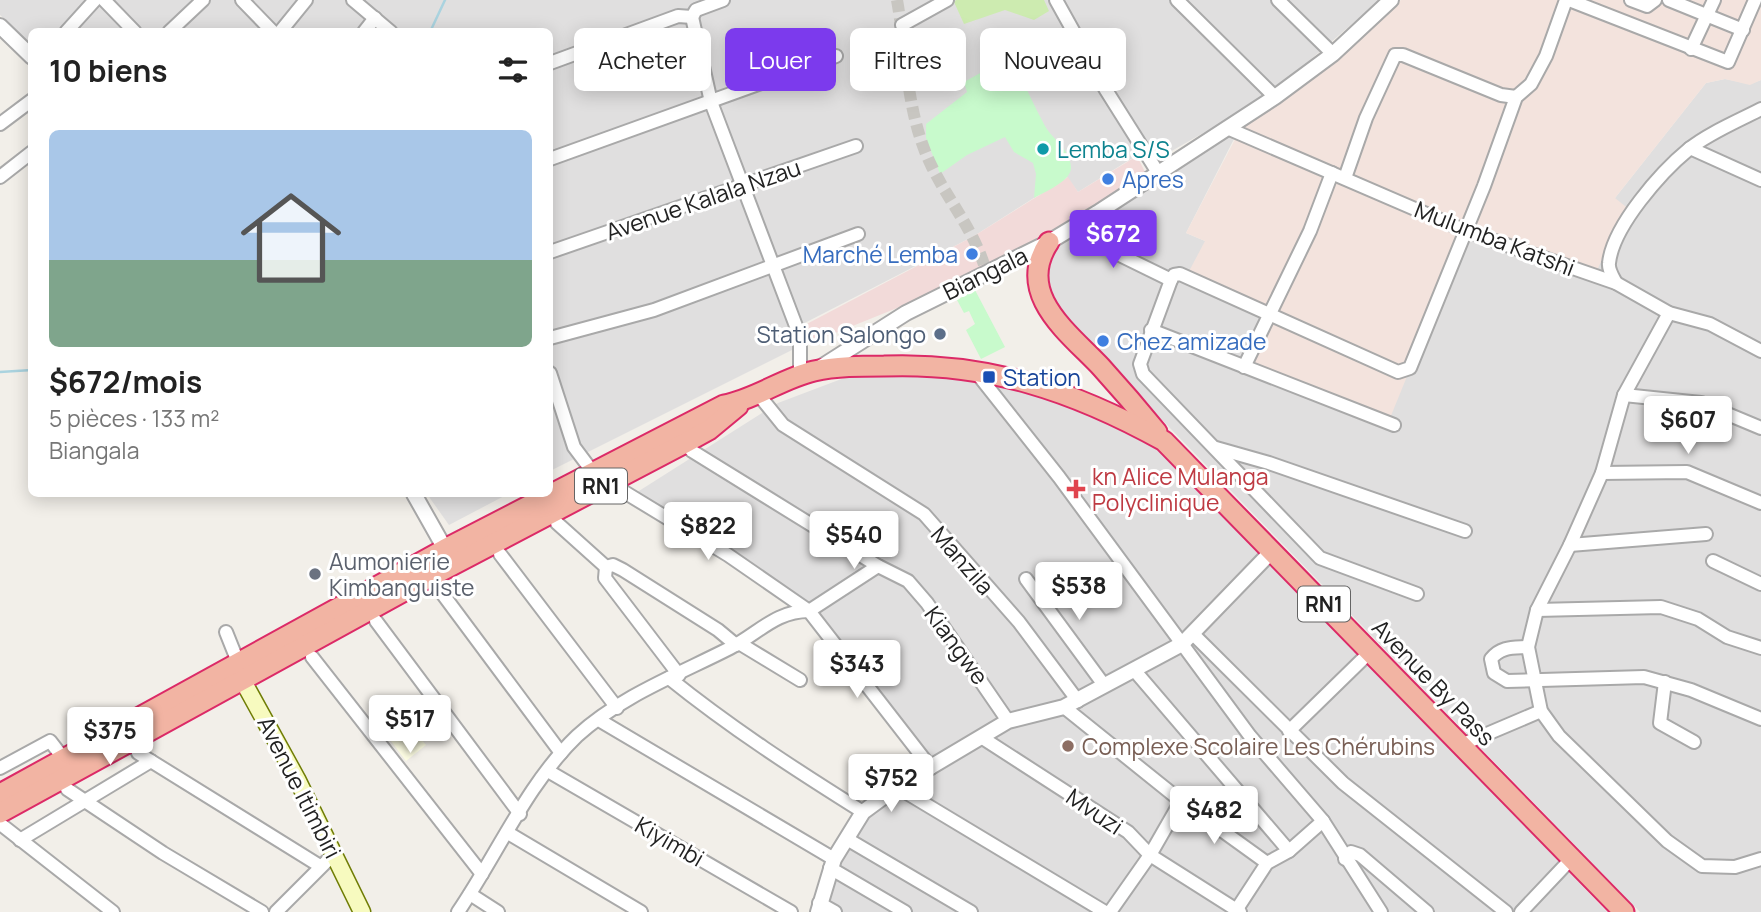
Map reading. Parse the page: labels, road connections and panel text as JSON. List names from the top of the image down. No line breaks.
{"streets":{"highway":["RN1","Avenue By Pass"],"main road":["Avenue Itimbiri"],"street":["Avenue Kalala Nzau","Mulumba Katshi","Biangala","Manzila","Kiangwe","Mvuzi","Kiyimbi"]},"crossings":[["Mulumba Katshi","Biangala"],["Biangala","Avenue By Pass"],["Manzila","Avenue By Pass"],["Kiangwe","Avenue By Pass"],["Avenue By Pass","Avenue Itimbiri"]],"places":{"other":["Lemba S/S","Apres","Marché Lemba","Station Salongo","Chez amizade","Aumonierie Kimbanguiste","Complexe Scolaire Les Chérubins"],"transit":["Station"],"health":["kn Alice Mulanga Polyclinique"]},"page":{"chip":["Acheter","Louer","Filtres","Nouveau"],"heading":"10 biens","list":[{"name":"$672/mois","note":"5 pièces · 133 m² · Biangala"}],"price":["$672","$607","$822","$540","$538","$343","$517","$375","$752","$482"]}}
